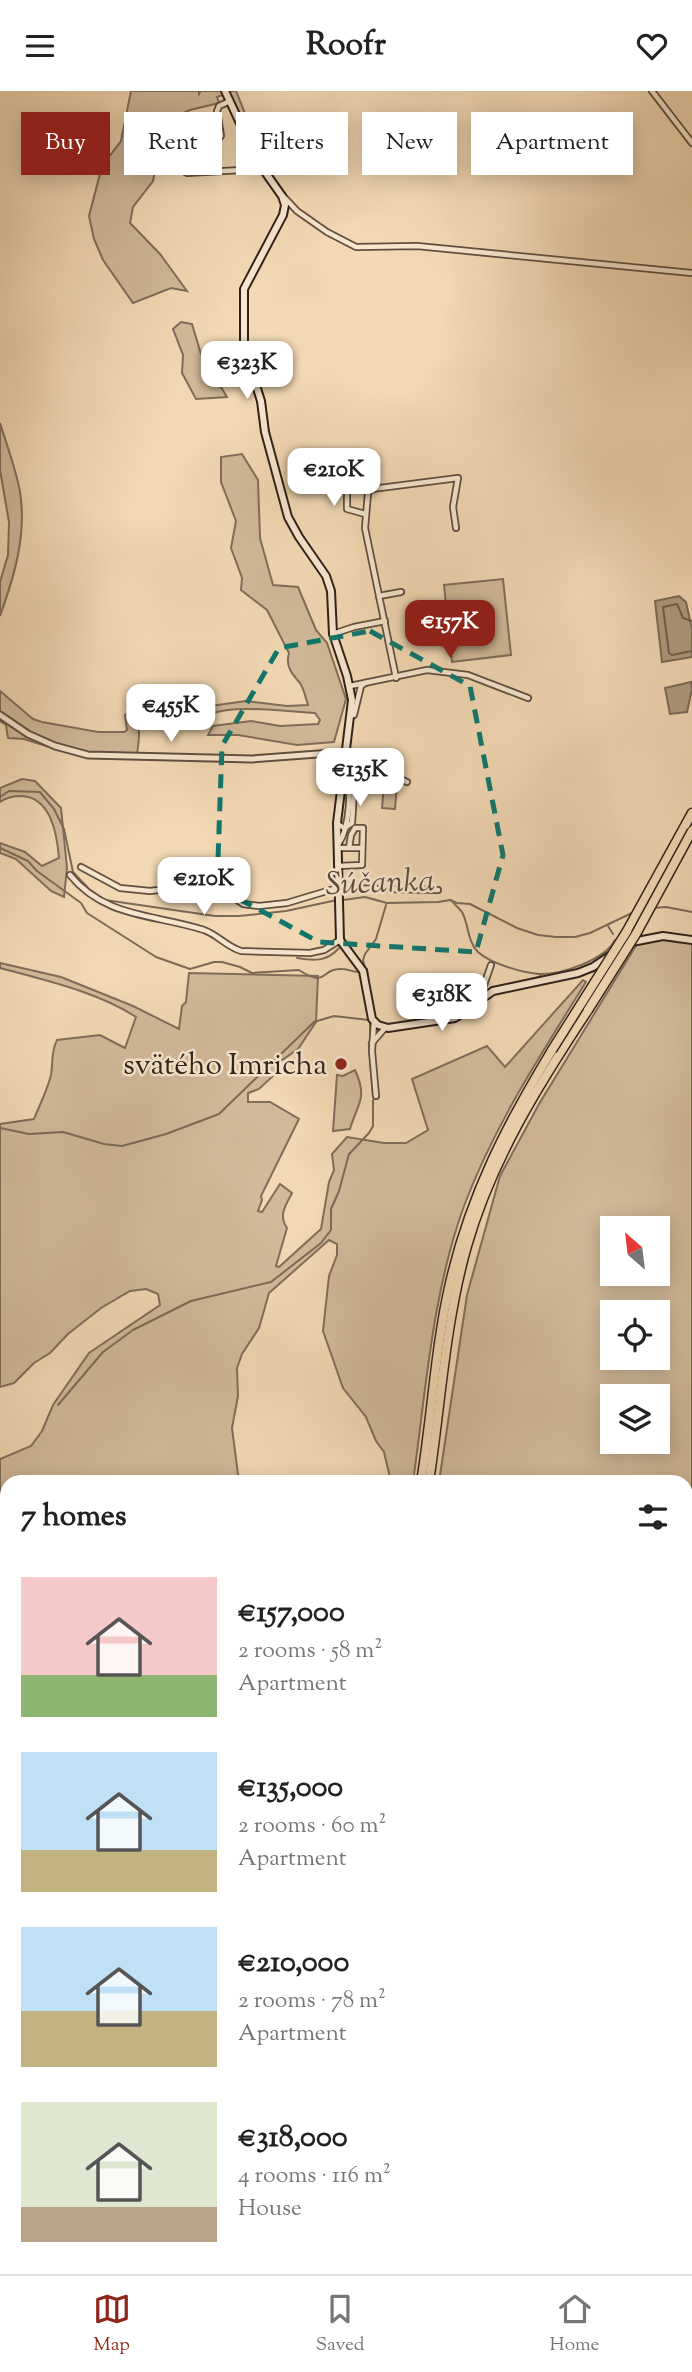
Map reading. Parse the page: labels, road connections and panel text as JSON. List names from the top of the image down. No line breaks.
{"water":["Súčanka"],"places":["svätého Imricha"],"north":"top left","page":{"header":"Roofr","chip":["Buy","Rent","Filters","New","Apartment"],"price":["€323K","€210K","€157K","€455K","€135K","€210K","€318K"],"heading":"7 homes","list":[{"name":"€157,000","note":"2 rooms · 58 m² · Apartment"},{"name":"€135,000","note":"2 rooms · 60 m² · Apartment"},{"name":"€210,000","note":"2 rooms · 78 m² · Apartment"},{"name":"€318,000","note":"4 rooms · 116 m² · House"}],"tabs":["Map","Saved","Home"]}}
